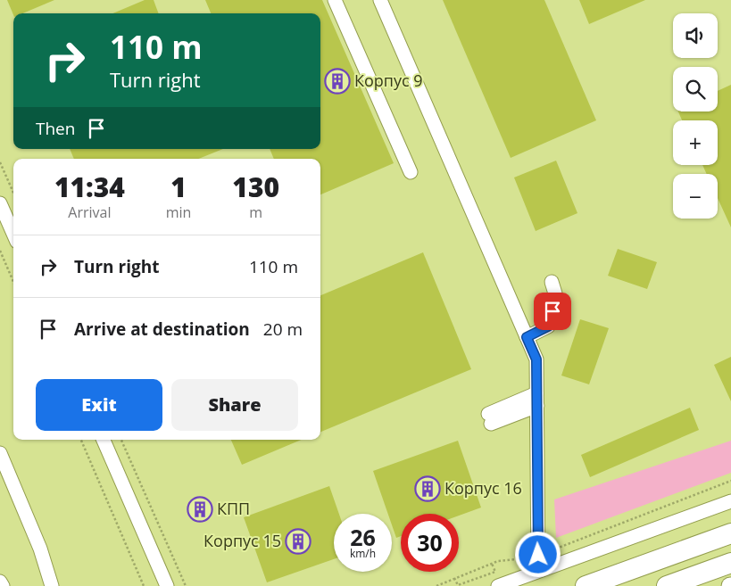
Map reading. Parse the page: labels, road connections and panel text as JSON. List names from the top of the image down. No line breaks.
{"places":{"building":["Корпус 9","Корпус 16","КПП","Корпус 15"]},"page":{"map_buttons":["+","−"],"turn":["110 m","Turn right"],"then":"Then","eta":["11:34","Arrival","1","min","130","m"],"list":[{"name":"Turn right","value":"110 m"},{"name":"Arrive at destination","value":"20 m"}],"buttons":["Exit","Share"],"speed":"26 km/h","limit":"30"}}
